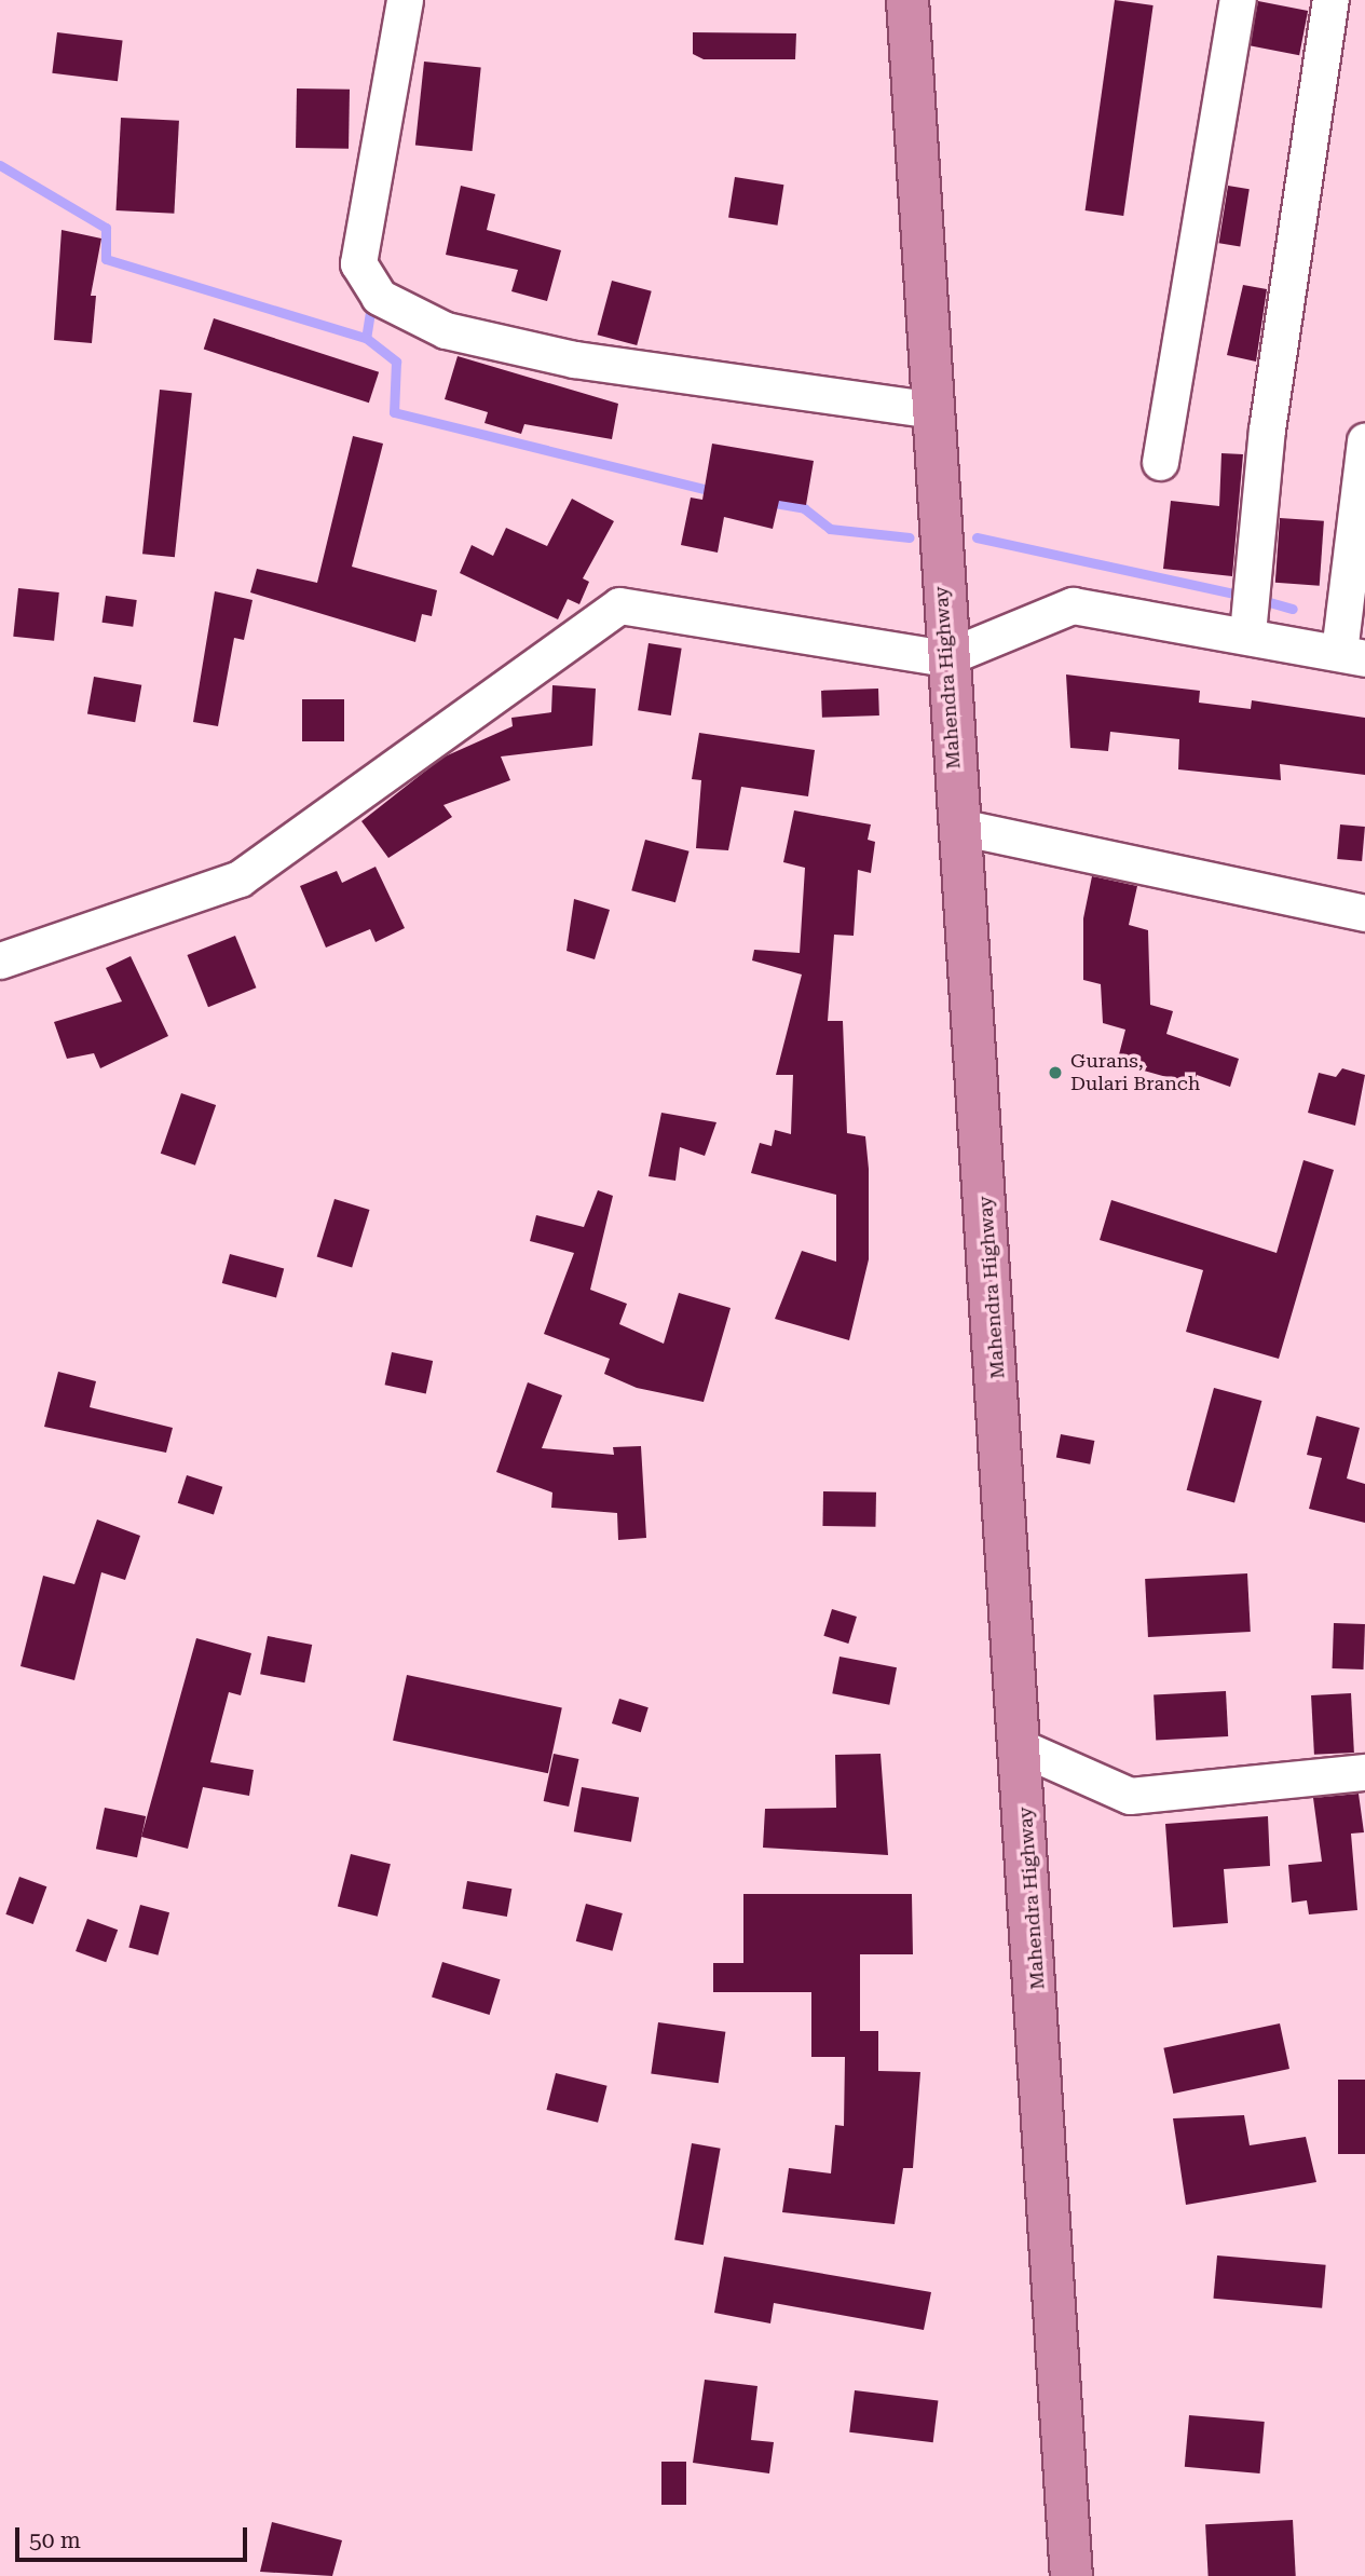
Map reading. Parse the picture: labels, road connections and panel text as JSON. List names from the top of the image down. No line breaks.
{"streets":{"highway":["Mahendra Highway"]},"places":["Gurans, Dulari Branch"],"scale_bar":"50 m"}
